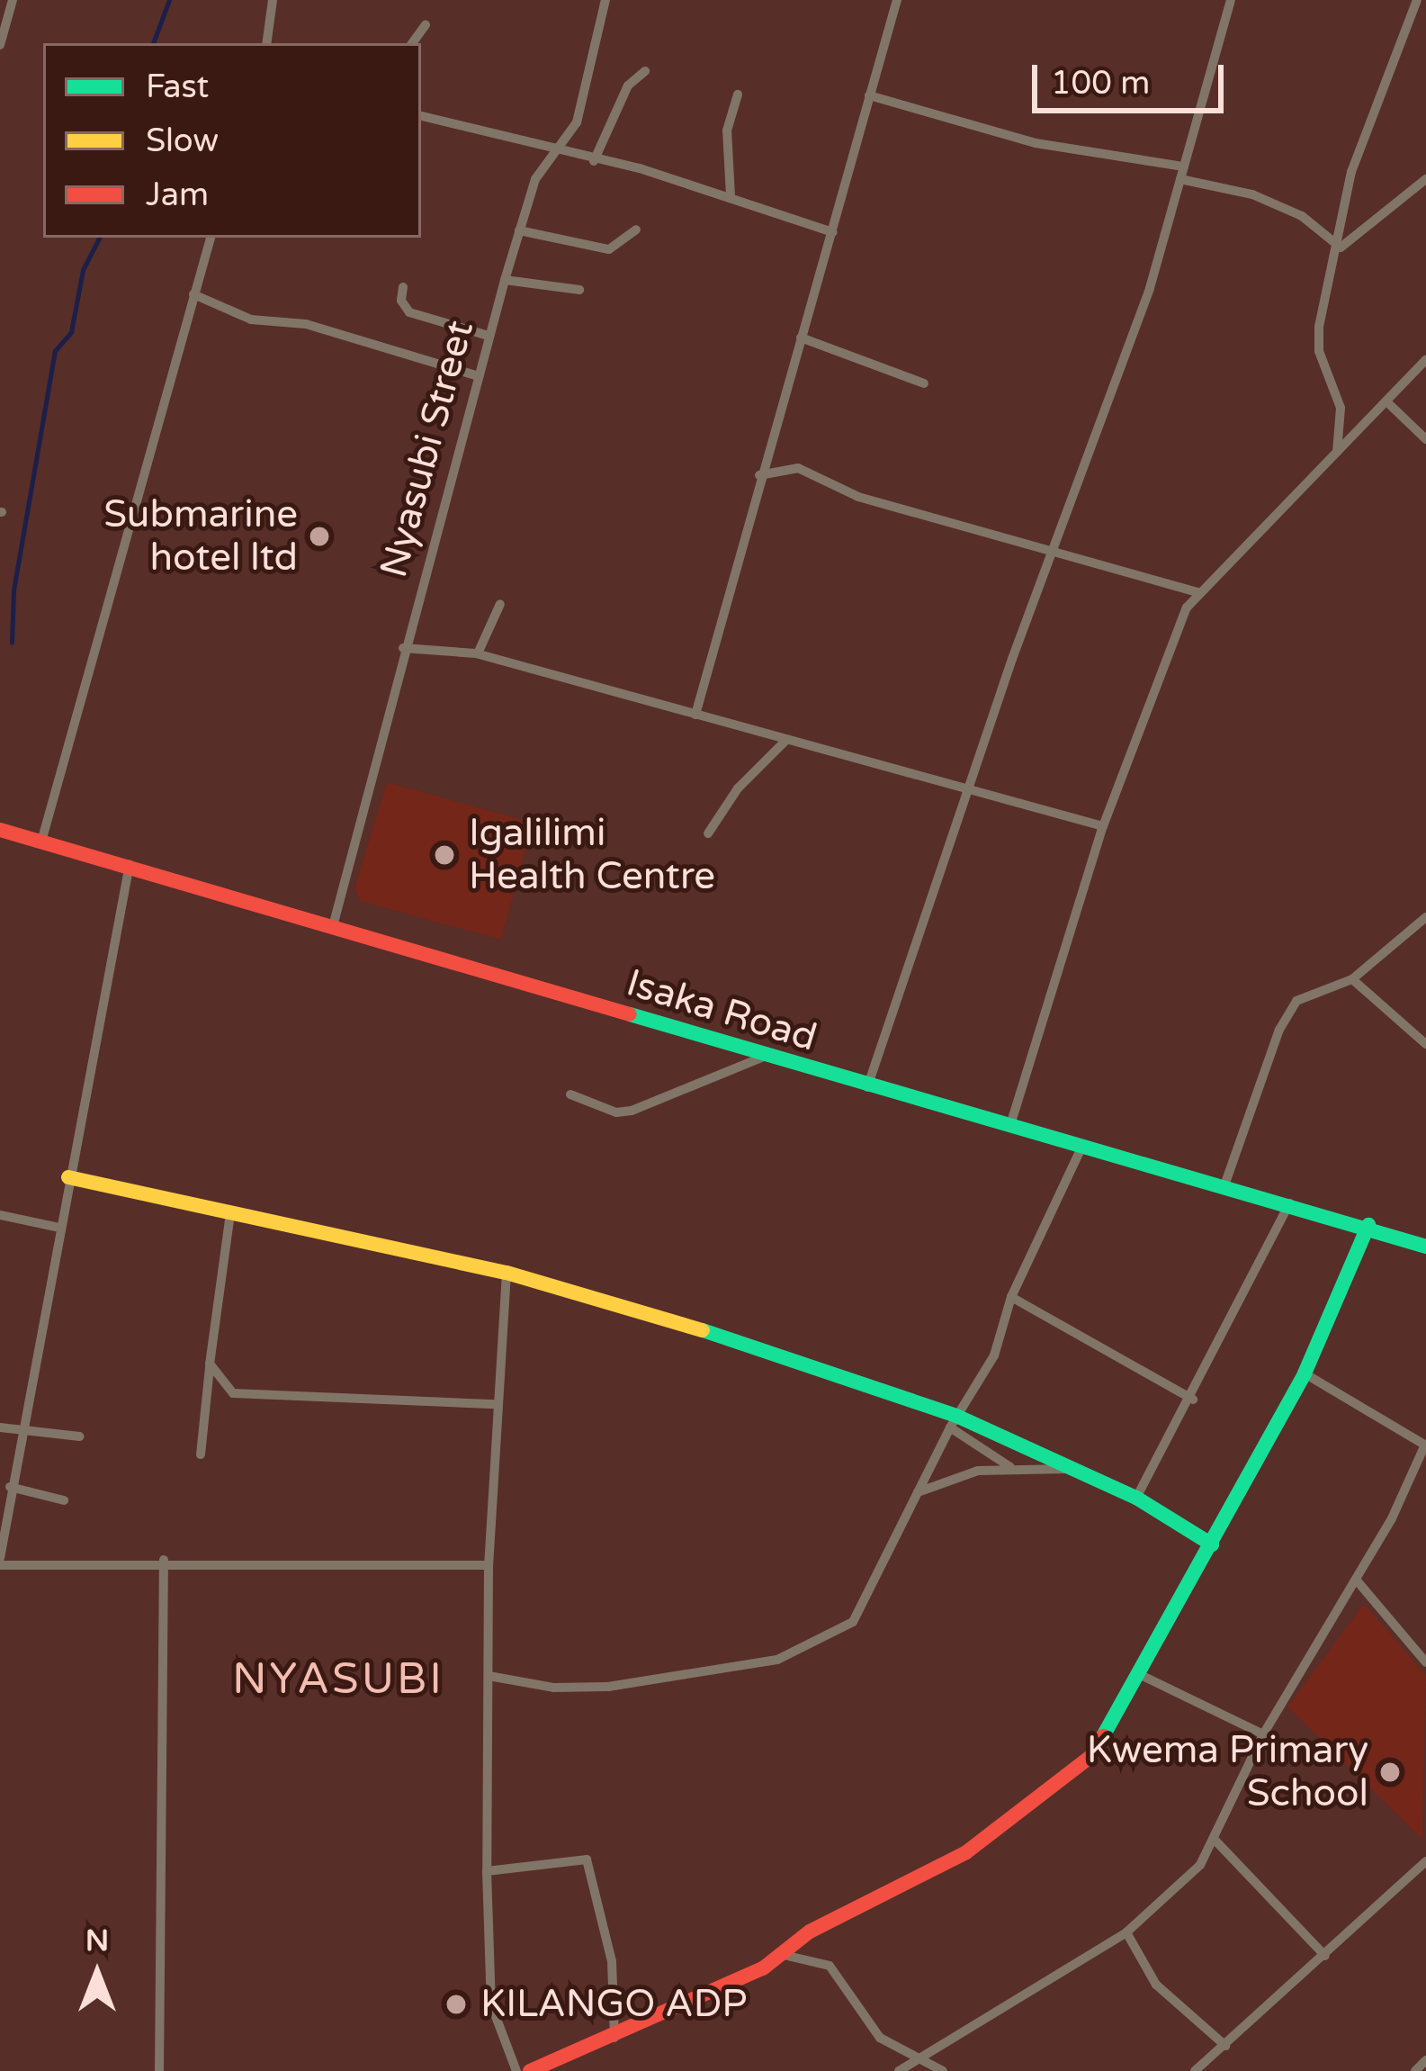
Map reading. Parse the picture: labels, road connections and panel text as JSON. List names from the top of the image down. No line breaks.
{"streets":{"street":["Nyasubi Street","Isaka Road"]},"crossings":[["Nyasubi Street","Isaka Road"]],"districts":["NYASUBI"],"places":["Submarine hotel ltd","Igalilimi Health Centre","Kwema Primary School","KILANGO ADP"],"legend":["Fast","Slow","Jam"],"scale_bar":"100 m","north":"top"}
